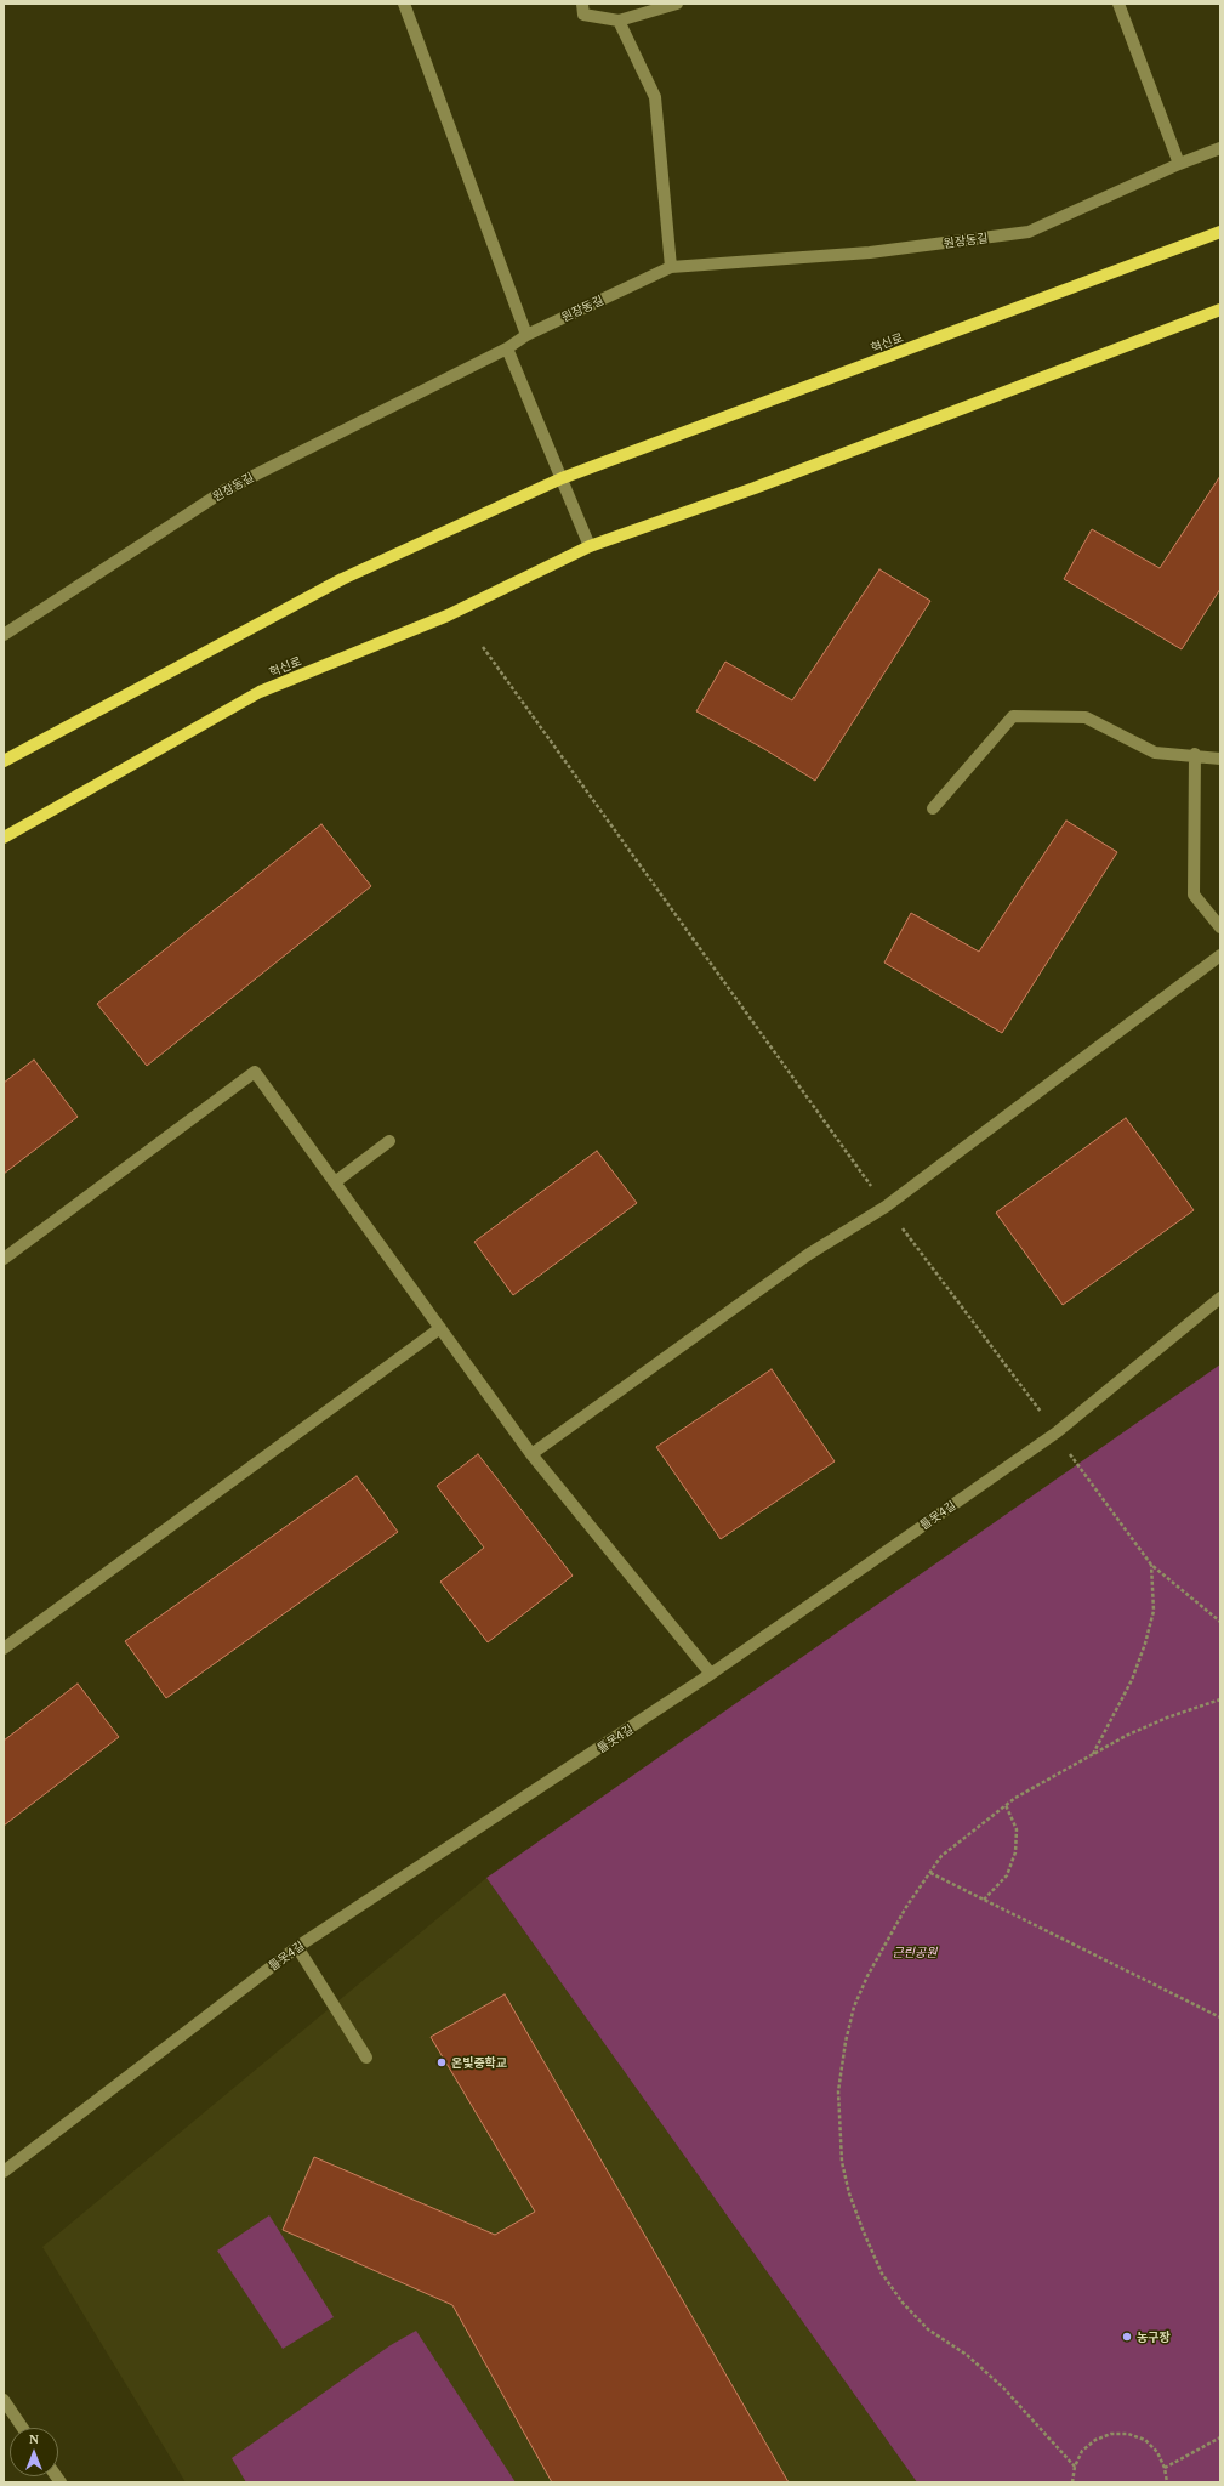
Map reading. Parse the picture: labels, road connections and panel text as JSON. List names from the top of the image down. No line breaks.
{"streets":{"main road":["혁신로"],"street":["원장동길","틀못4길"]},"parks":["근린공원"],"places":["온빛중학교","농구장"],"north":"top"}
